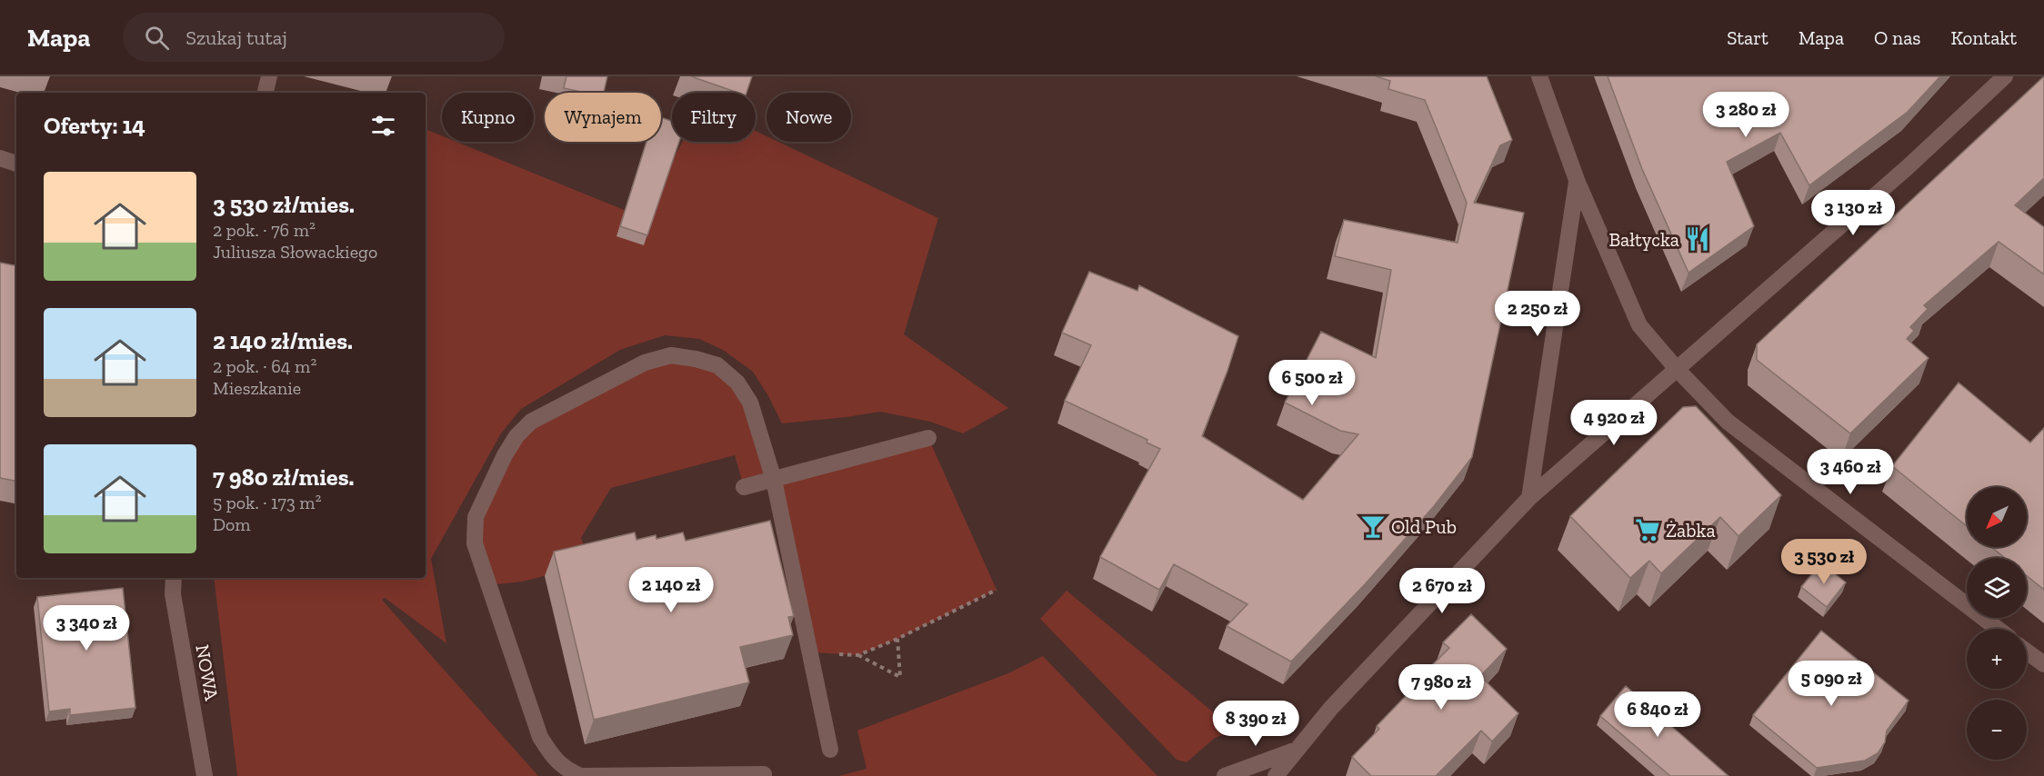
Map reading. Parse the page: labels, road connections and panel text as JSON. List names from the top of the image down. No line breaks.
{"streets":{"street":["NOWA"]},"places":{"restaurant":["Bałtycka"],"bar":["Old Pub"],"supermarket":["Żabka"]},"north":"bottom left","page":{"header":"Mapa","search":"Szukaj tutaj","nav":["Start","Mapa","O nas","Kontakt"],"price":["3 280 zł","3 130 zł","2 250 zł","6 500 zł","4 920 zł","3 460 zł","3 530 zł","2 140 zł","2 670 zł","3 340 zł","5 090 zł","7 980 zł","6 840 zł","8 390 zł"],"chip":["Kupno","Wynajem","Filtry","Nowe"],"heading":"Oferty: 14","list":[{"name":"3 530 zł/mies.","note":"2 pok. · 76 m² · Juliusza Słowackiego"},{"name":"2 140 zł/mies.","note":"2 pok. · 64 m² · Mieszkanie"},{"name":"7 980 zł/mies.","note":"5 pok. · 173 m² · Dom"}],"map_buttons":["+","−"]}}
